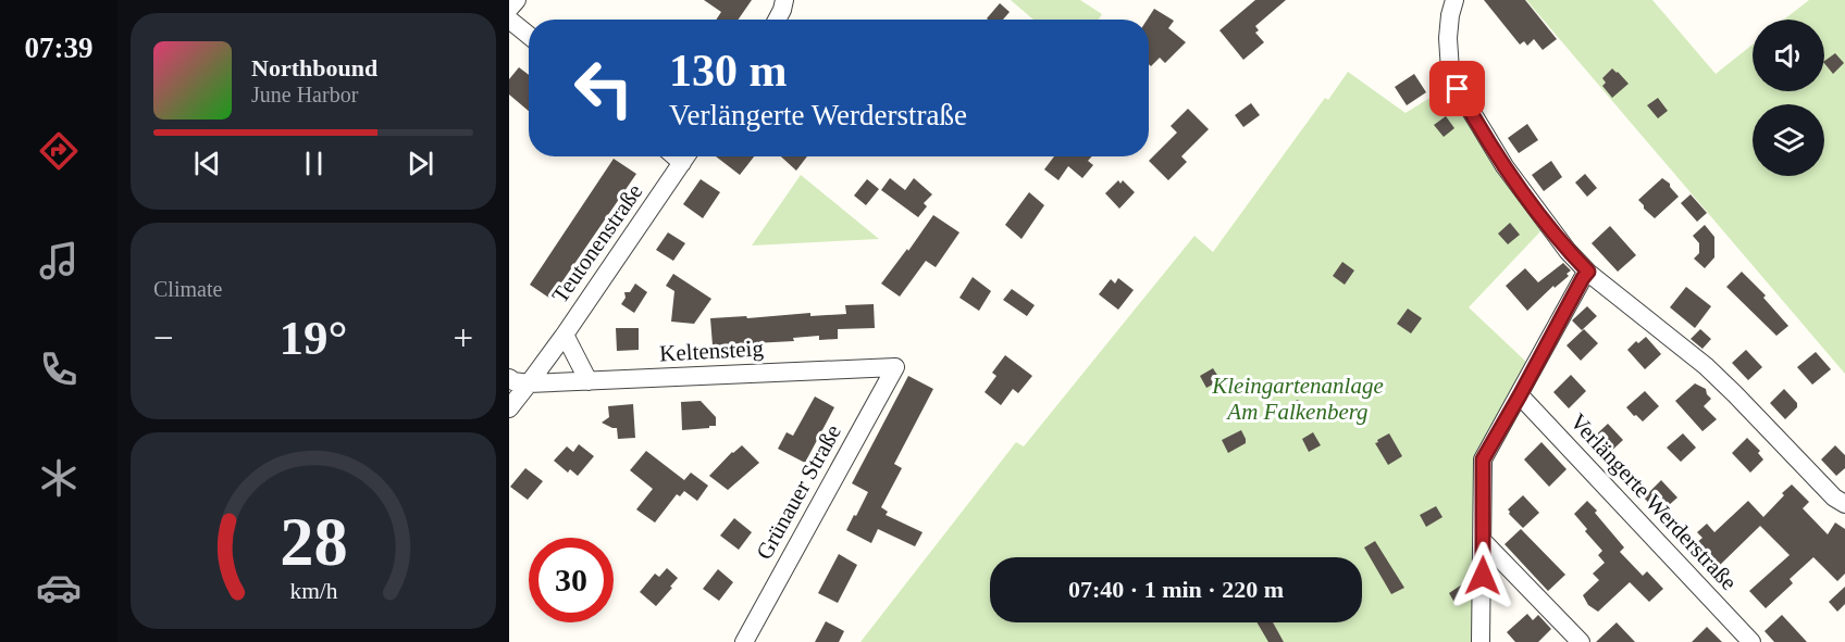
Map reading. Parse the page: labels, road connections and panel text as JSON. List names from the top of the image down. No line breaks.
{"streets":{"street":["Teutonenstraße","Keltensteig","Grünauer Straße","Verlängerte Werderstraße"]},"crossings":[["Teutonenstraße","Keltensteig"],["Keltensteig","Grünauer Straße"]],"parks":["Kleingartenanlage Am Falkenberg"],"page":{"tabs":"07:39","turn":["130 m","Verlängerte Werderstraße"],"song":["Northbound","June Harbor"],"tile":"Climate","heat":["−","19°","+"],"limit":"30","trip":"07:40 · 1 min · 220 m","gauge":["28","km/h"]}}
